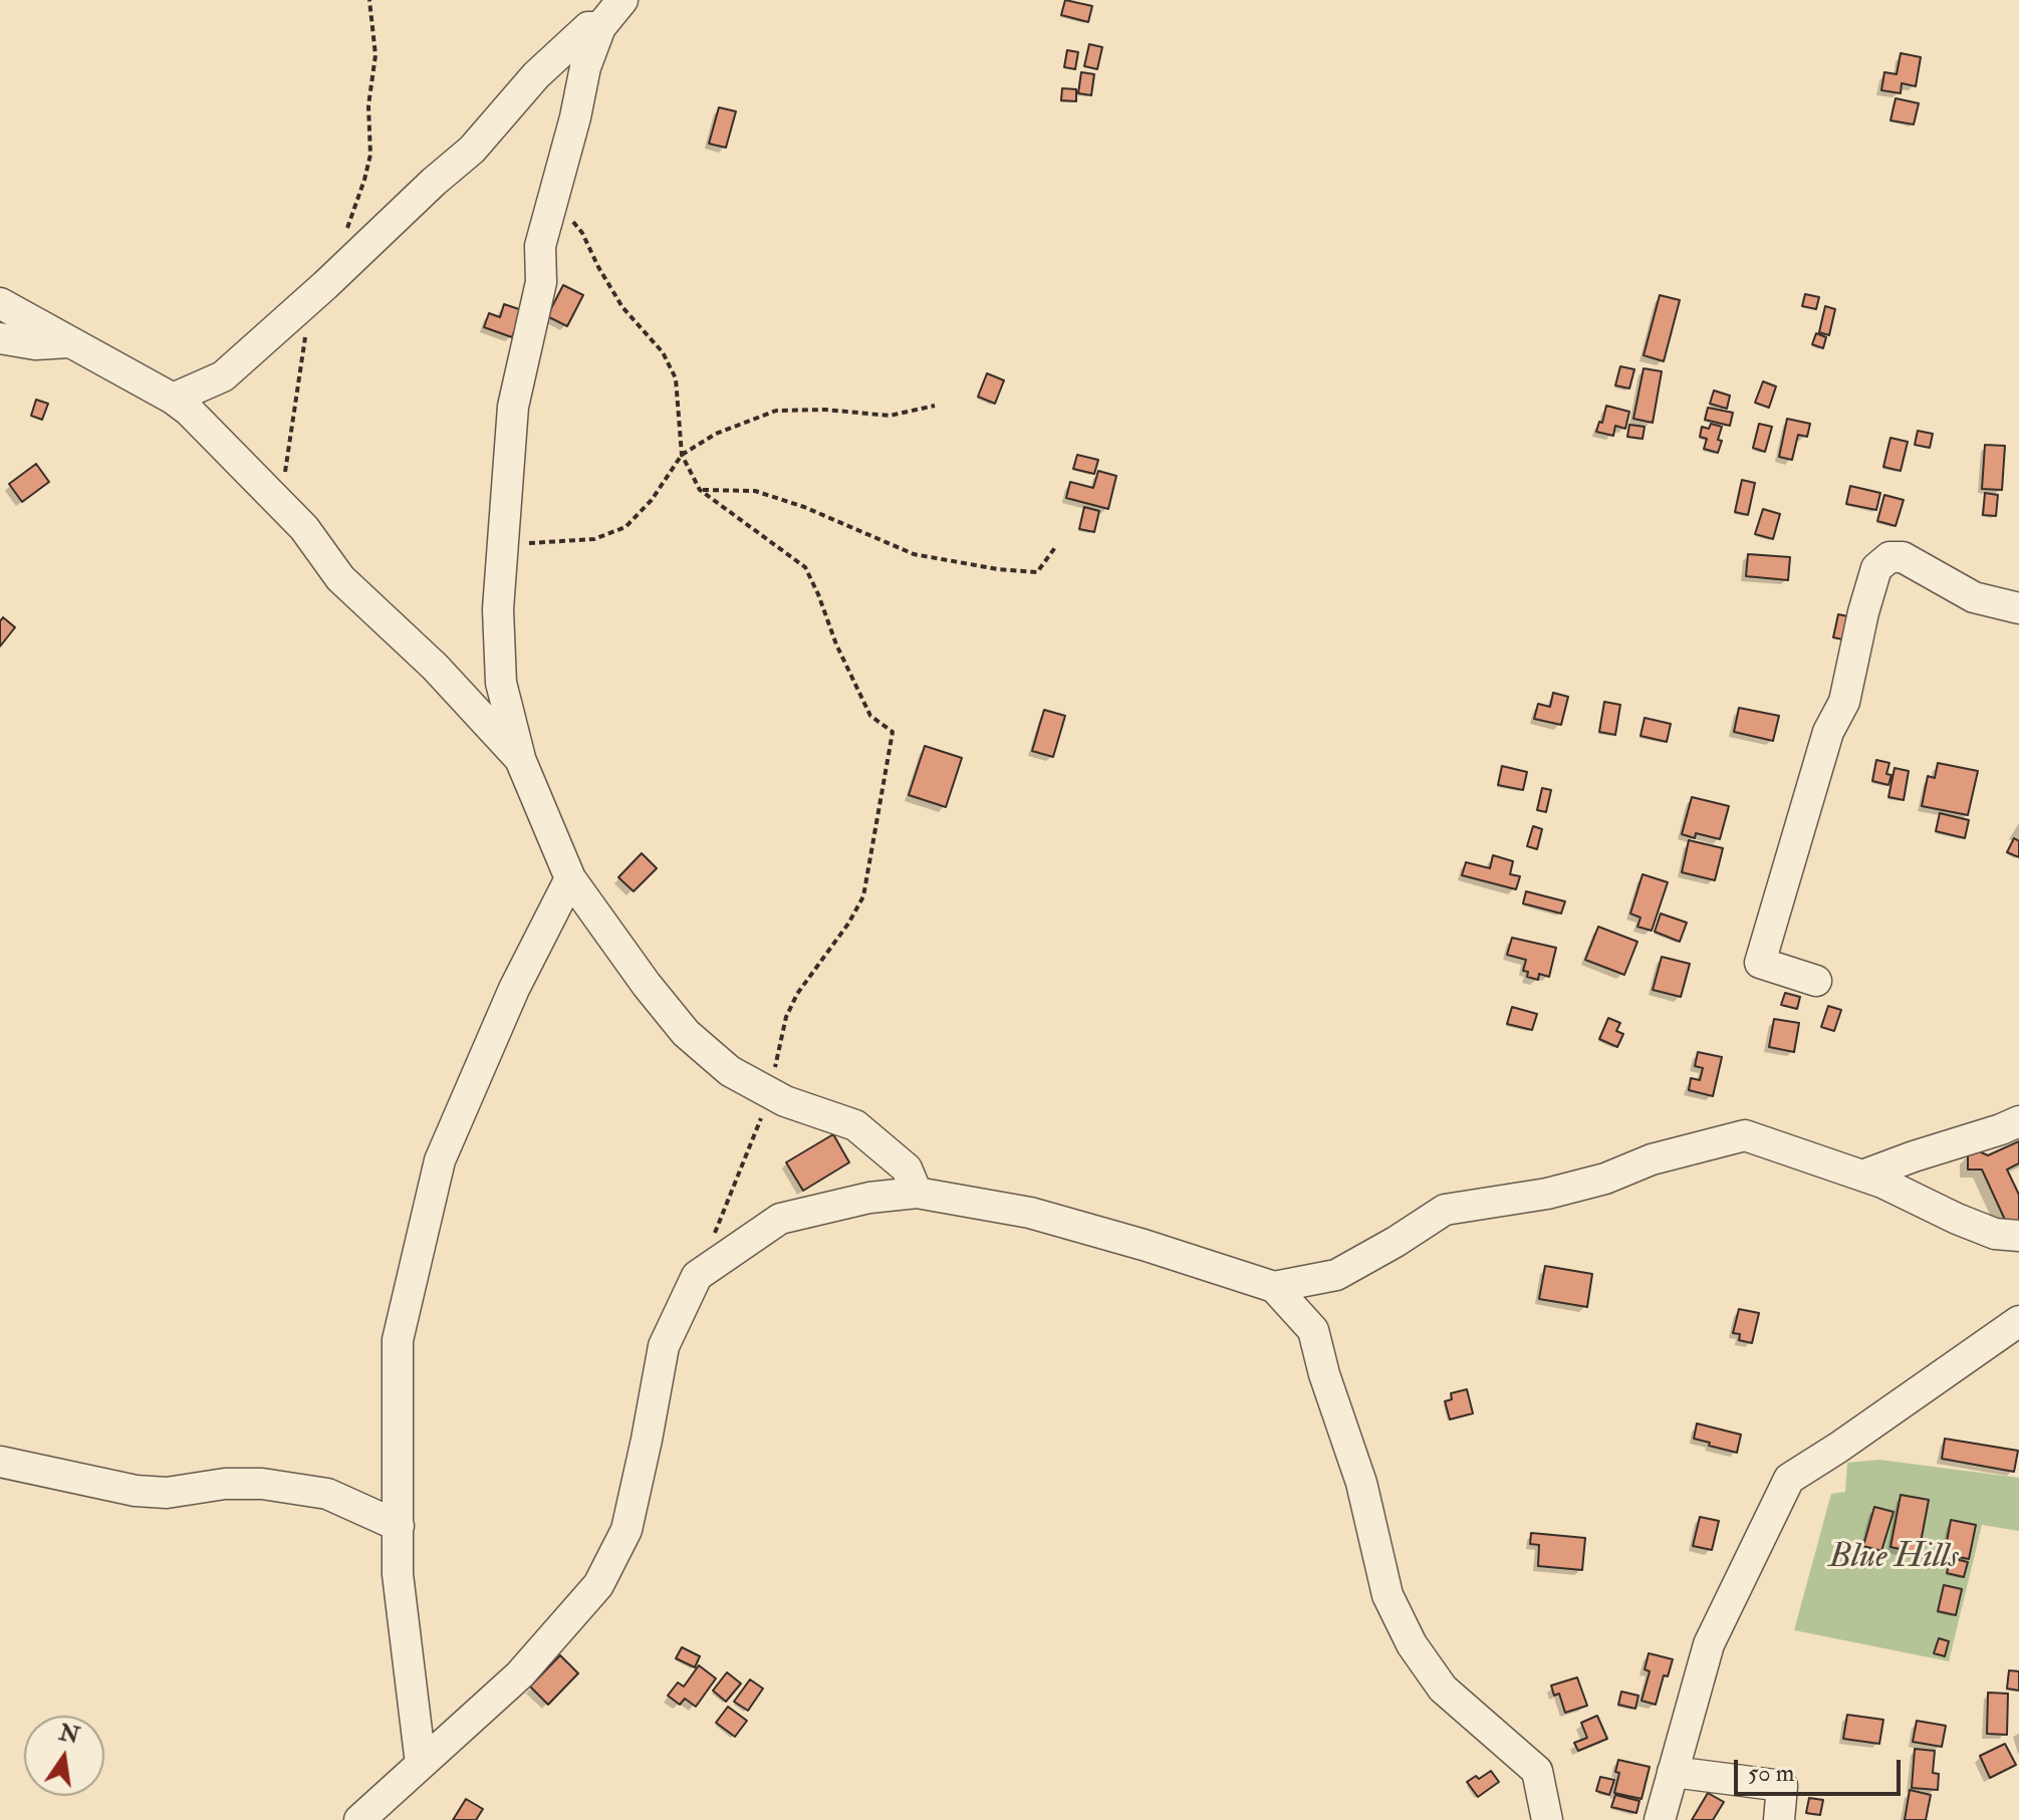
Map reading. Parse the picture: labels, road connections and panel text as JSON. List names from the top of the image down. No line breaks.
{"parks":["Blue Hills"],"scale_bar":"50 m","north":"top"}
